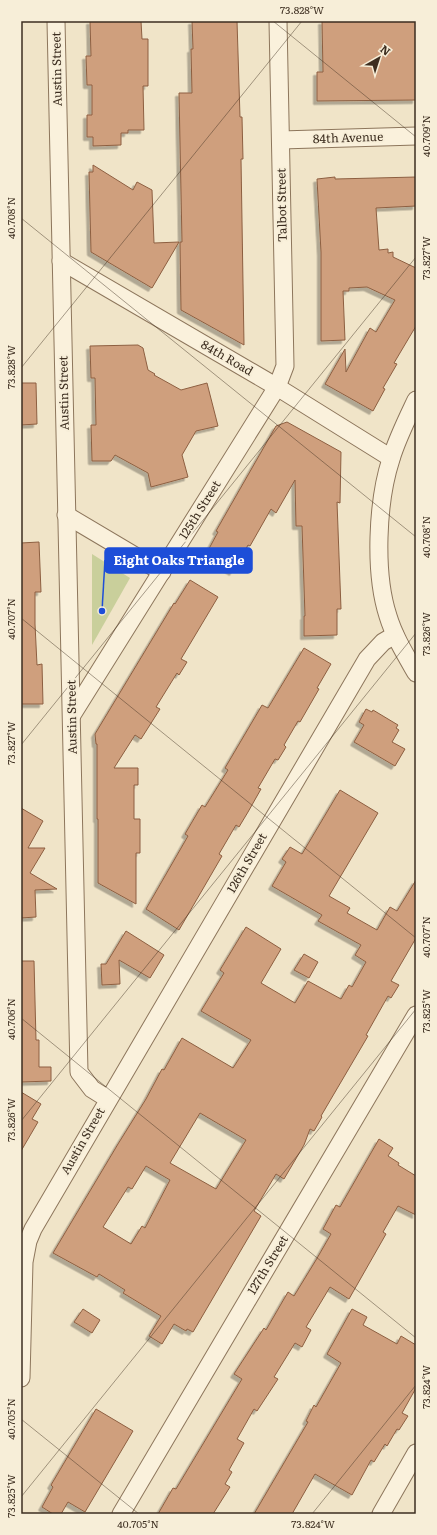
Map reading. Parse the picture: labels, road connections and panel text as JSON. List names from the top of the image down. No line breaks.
{"streets":{"street":["Austin Street","84th Avenue","Talbot Street","84th Road","125th Street","126th Street","127th Street"]},"crossings":[["Austin Street","84th Road"],["Austin Street","125th Street"],["Austin Street","126th Street"],["84th Avenue","Talbot Street"],["Talbot Street","84th Road"],["Talbot Street","125th Street"],["84th Road","125th Street"]],"places":["Eight Oaks Triangle"],"north":"top right","coordinates":["73.828°W","40.709°N","40.708°N","73.827°W","40.707°N","73.826°W","73.825°W","40.706°N","73.824°W","40.705°N"]}
